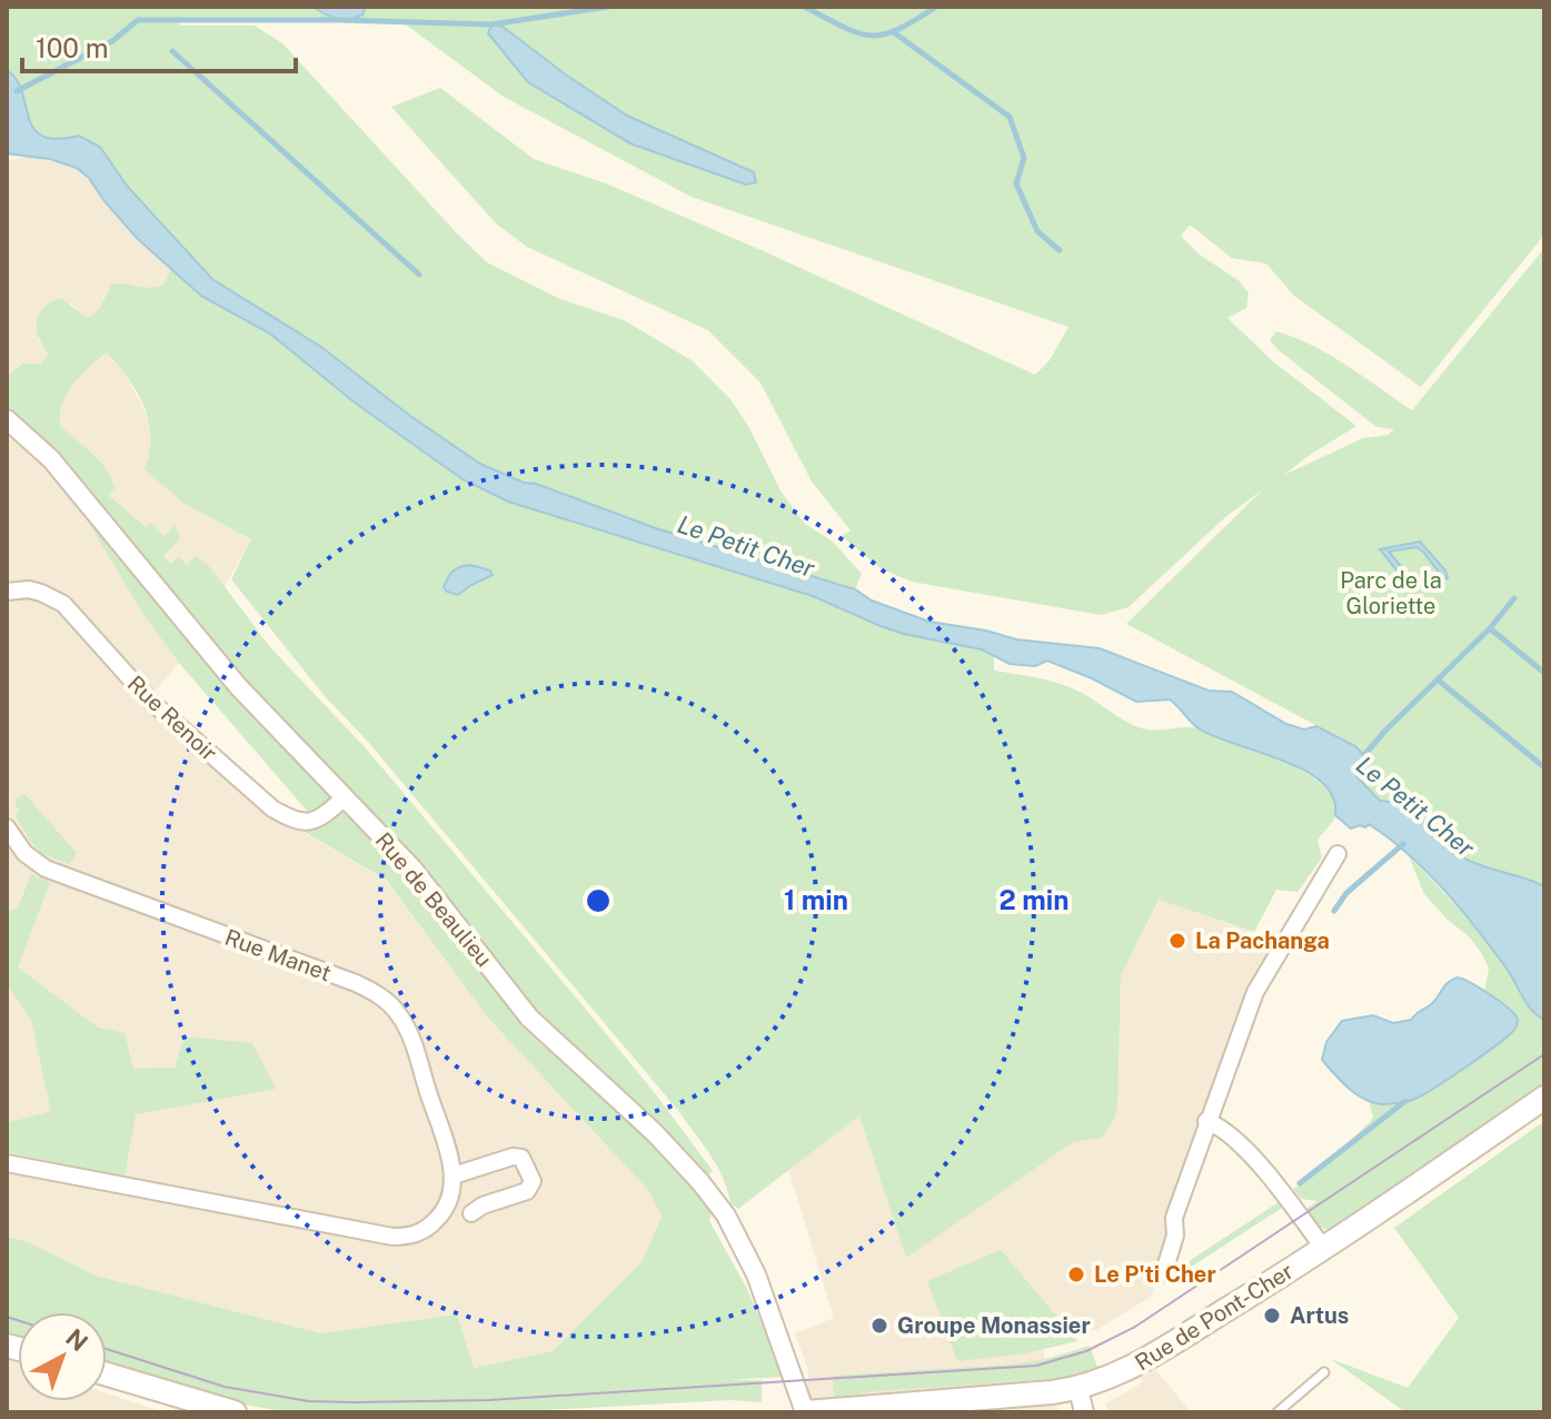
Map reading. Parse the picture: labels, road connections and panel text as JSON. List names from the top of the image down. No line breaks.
{"streets":{"main road":["Rue de Pont-Cher"],"street":["Rue Renoir","Rue de Beaulieu","Rue Manet"]},"crossings":[["Rue Renoir","Rue de Beaulieu"],["Rue de Beaulieu","Rue de Pont-Cher"]],"water":["Le Petit Cher"],"parks":["Parc de la Gloriette"],"places":["La Pachanga","Le P'ti Cher","Artus","Groupe Monassier"],"scale_bar":"100 m","north":"top right","rings":["1 min","2 min"]}
